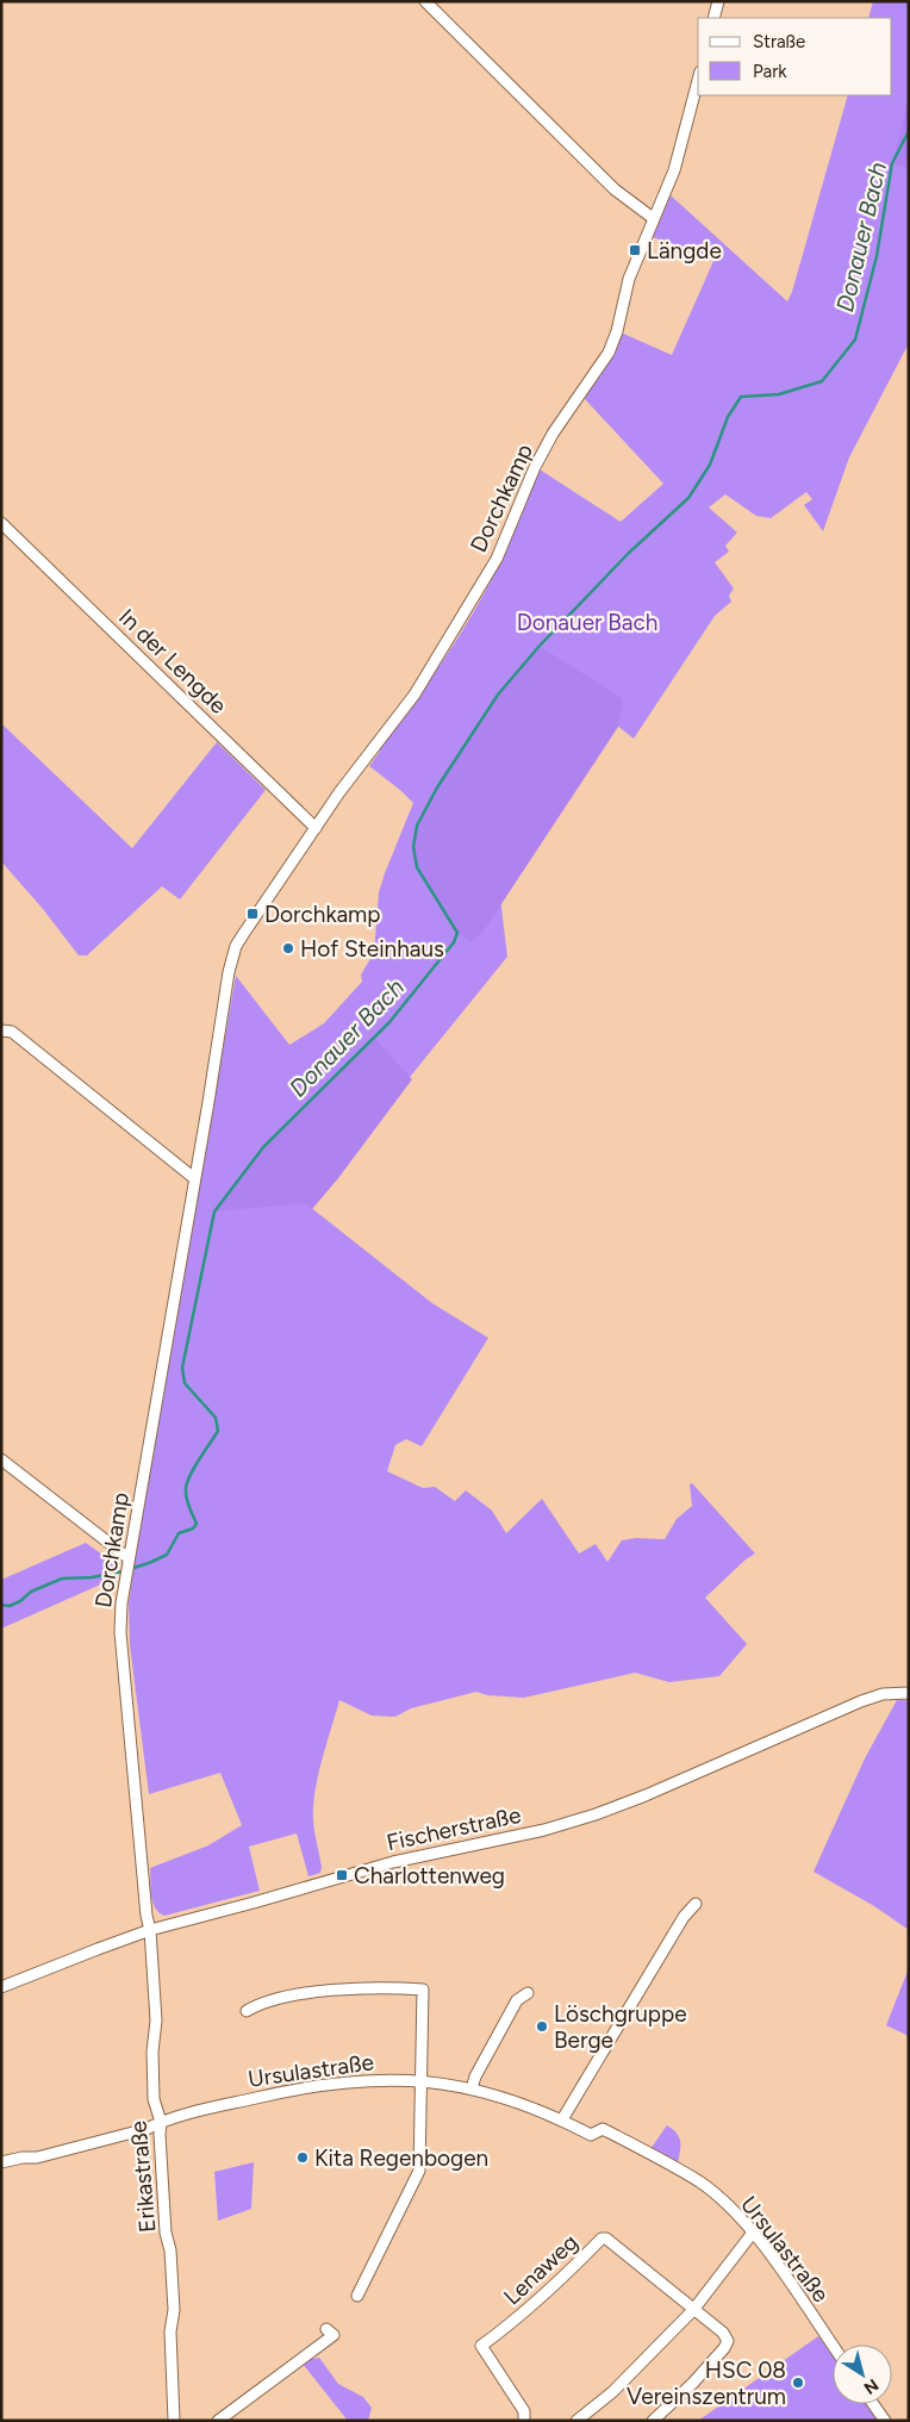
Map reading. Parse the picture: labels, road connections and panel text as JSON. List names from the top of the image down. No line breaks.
{"streets":{"street":["Dorchkamp","In der Lengde","Fischerstraße","Ursulastraße","Erikastraße","Lenaweg"]},"crossings":[["Dorchkamp","In der Lengde"],["Dorchkamp","Fischerstraße"],["Dorchkamp","Erikastraße"],["Fischerstraße","Erikastraße"],["Ursulastraße","Erikastraße"]],"water":["Donauer Bach"],"parks":["Donauer Bach"],"places":{"transit":["Längde","Dorchkamp","Charlottenweg"],"other":["Hof Steinhaus","Löschgruppe Berge","Kita Regenbogen","HSC 08 Vereinszentrum"]},"legend":["Straße","Park"],"north":"bottom right"}
